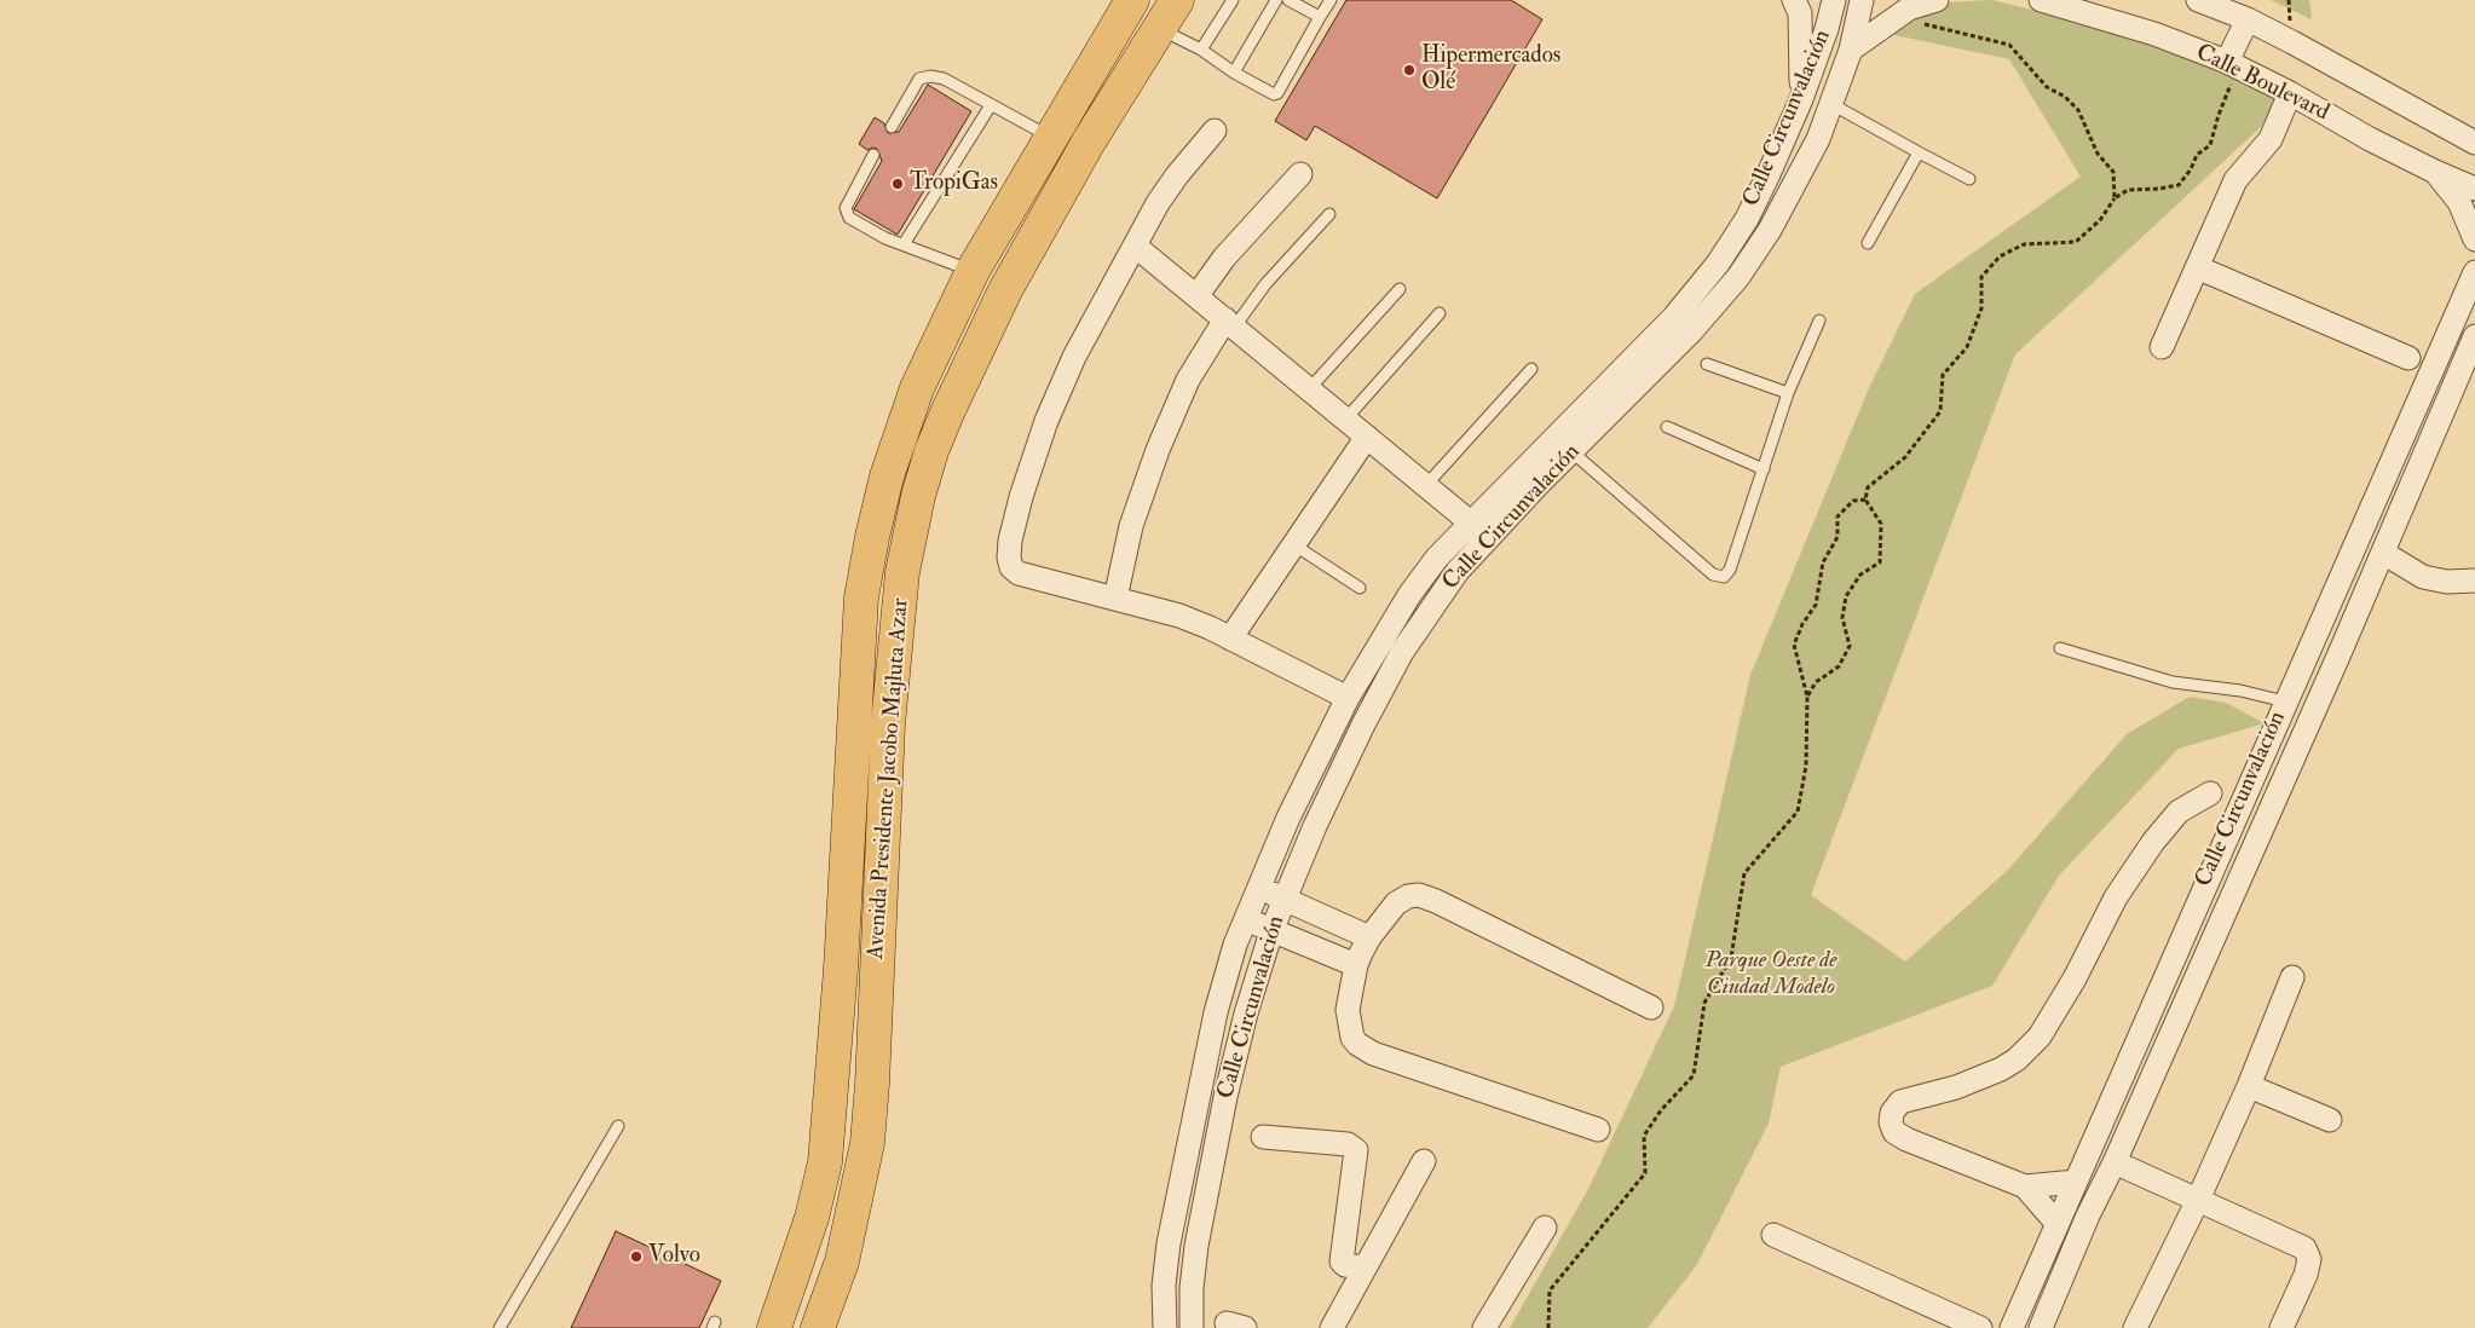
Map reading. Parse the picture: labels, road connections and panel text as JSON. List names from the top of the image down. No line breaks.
{"streets":{"main road":["Avenida Presidente Jacobo Majluta Azar"],"street":["Calle Boulevard","Calle Circunvalación"]},"parks":["Parque Oeste de Ciudad Modelo"],"places":["Hipermercados Olé","TropiGas","Volvo"]}
